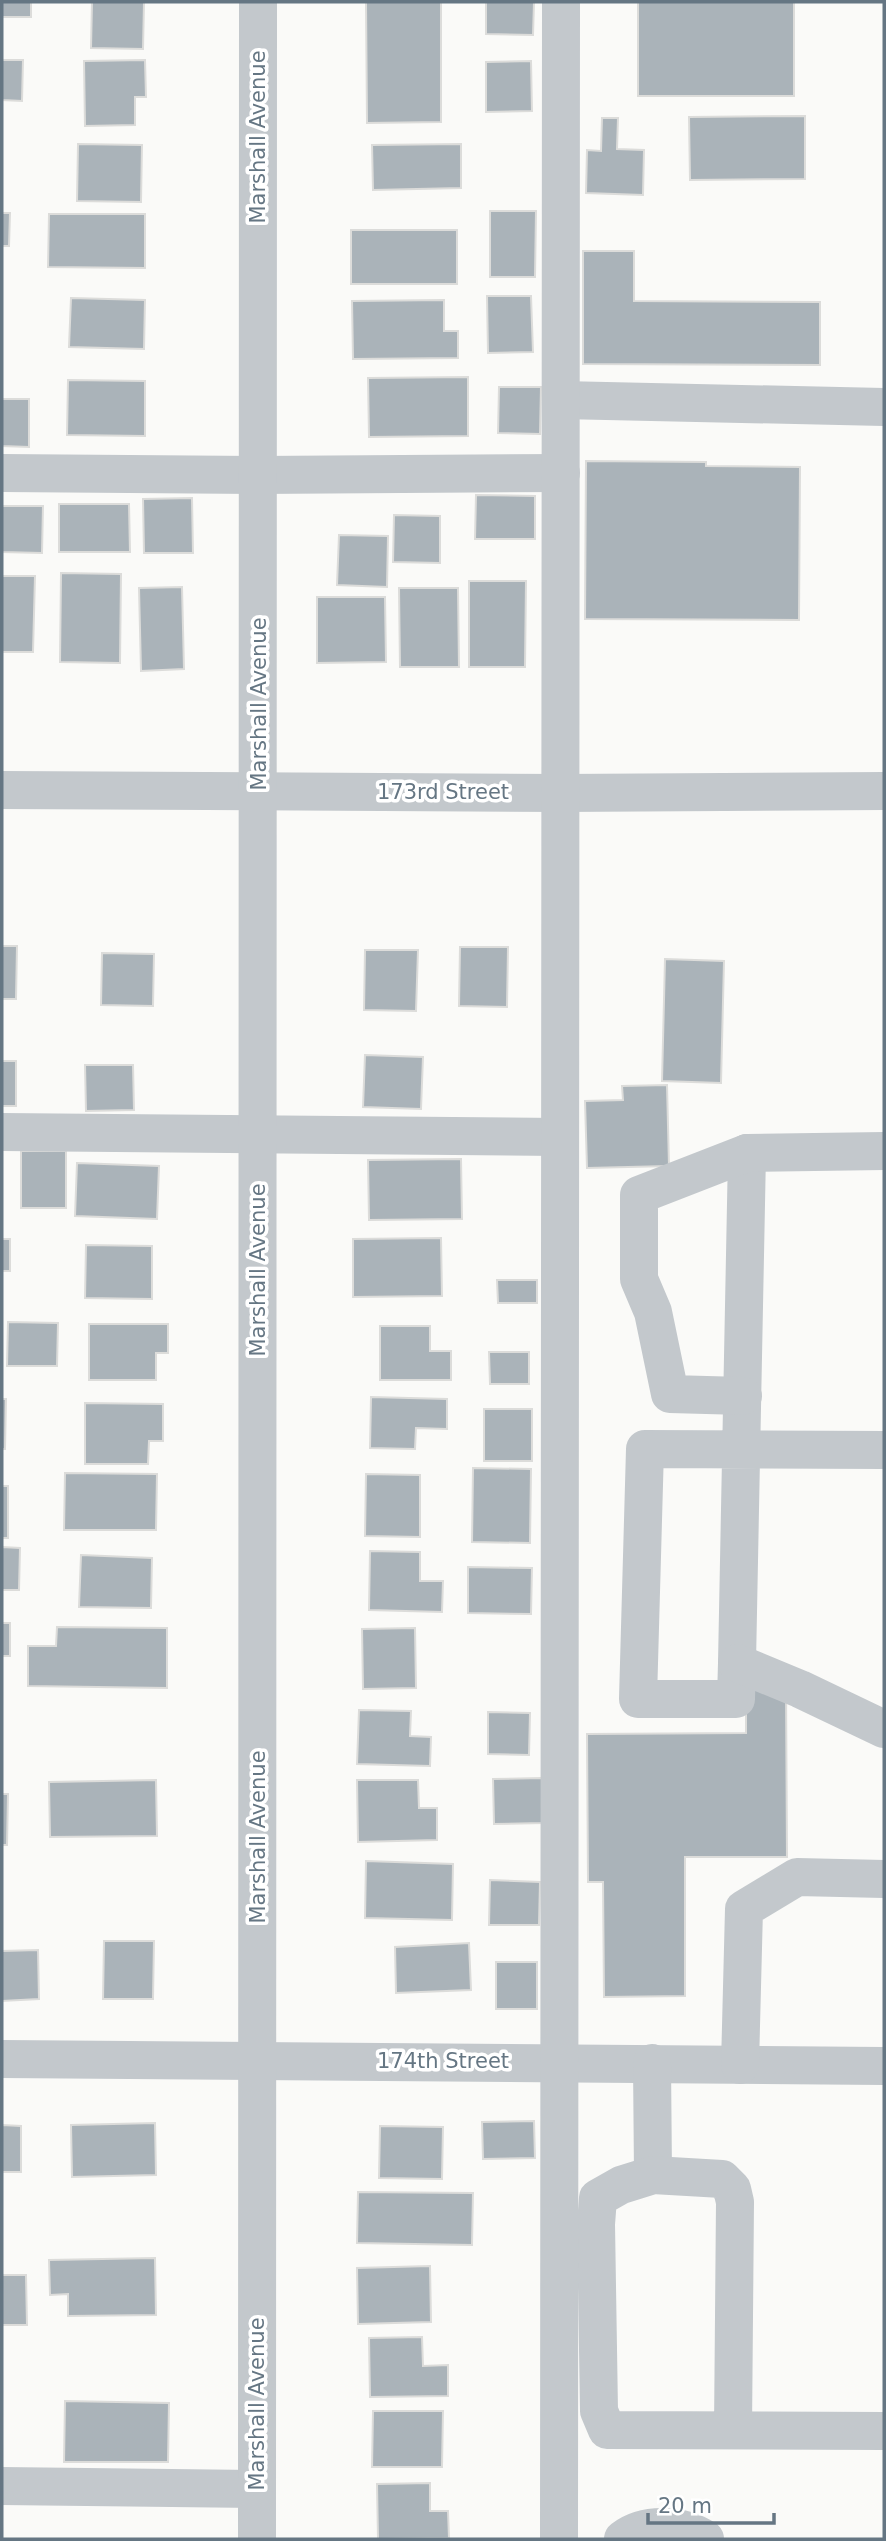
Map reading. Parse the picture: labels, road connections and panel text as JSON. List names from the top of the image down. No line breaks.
{"streets":{"street":["Marshall Avenue","173rd Street","174th Street"]},"crossings":[["Marshall Avenue","173rd Street"],["Marshall Avenue","174th Street"]],"scale_bar":"20 m"}
